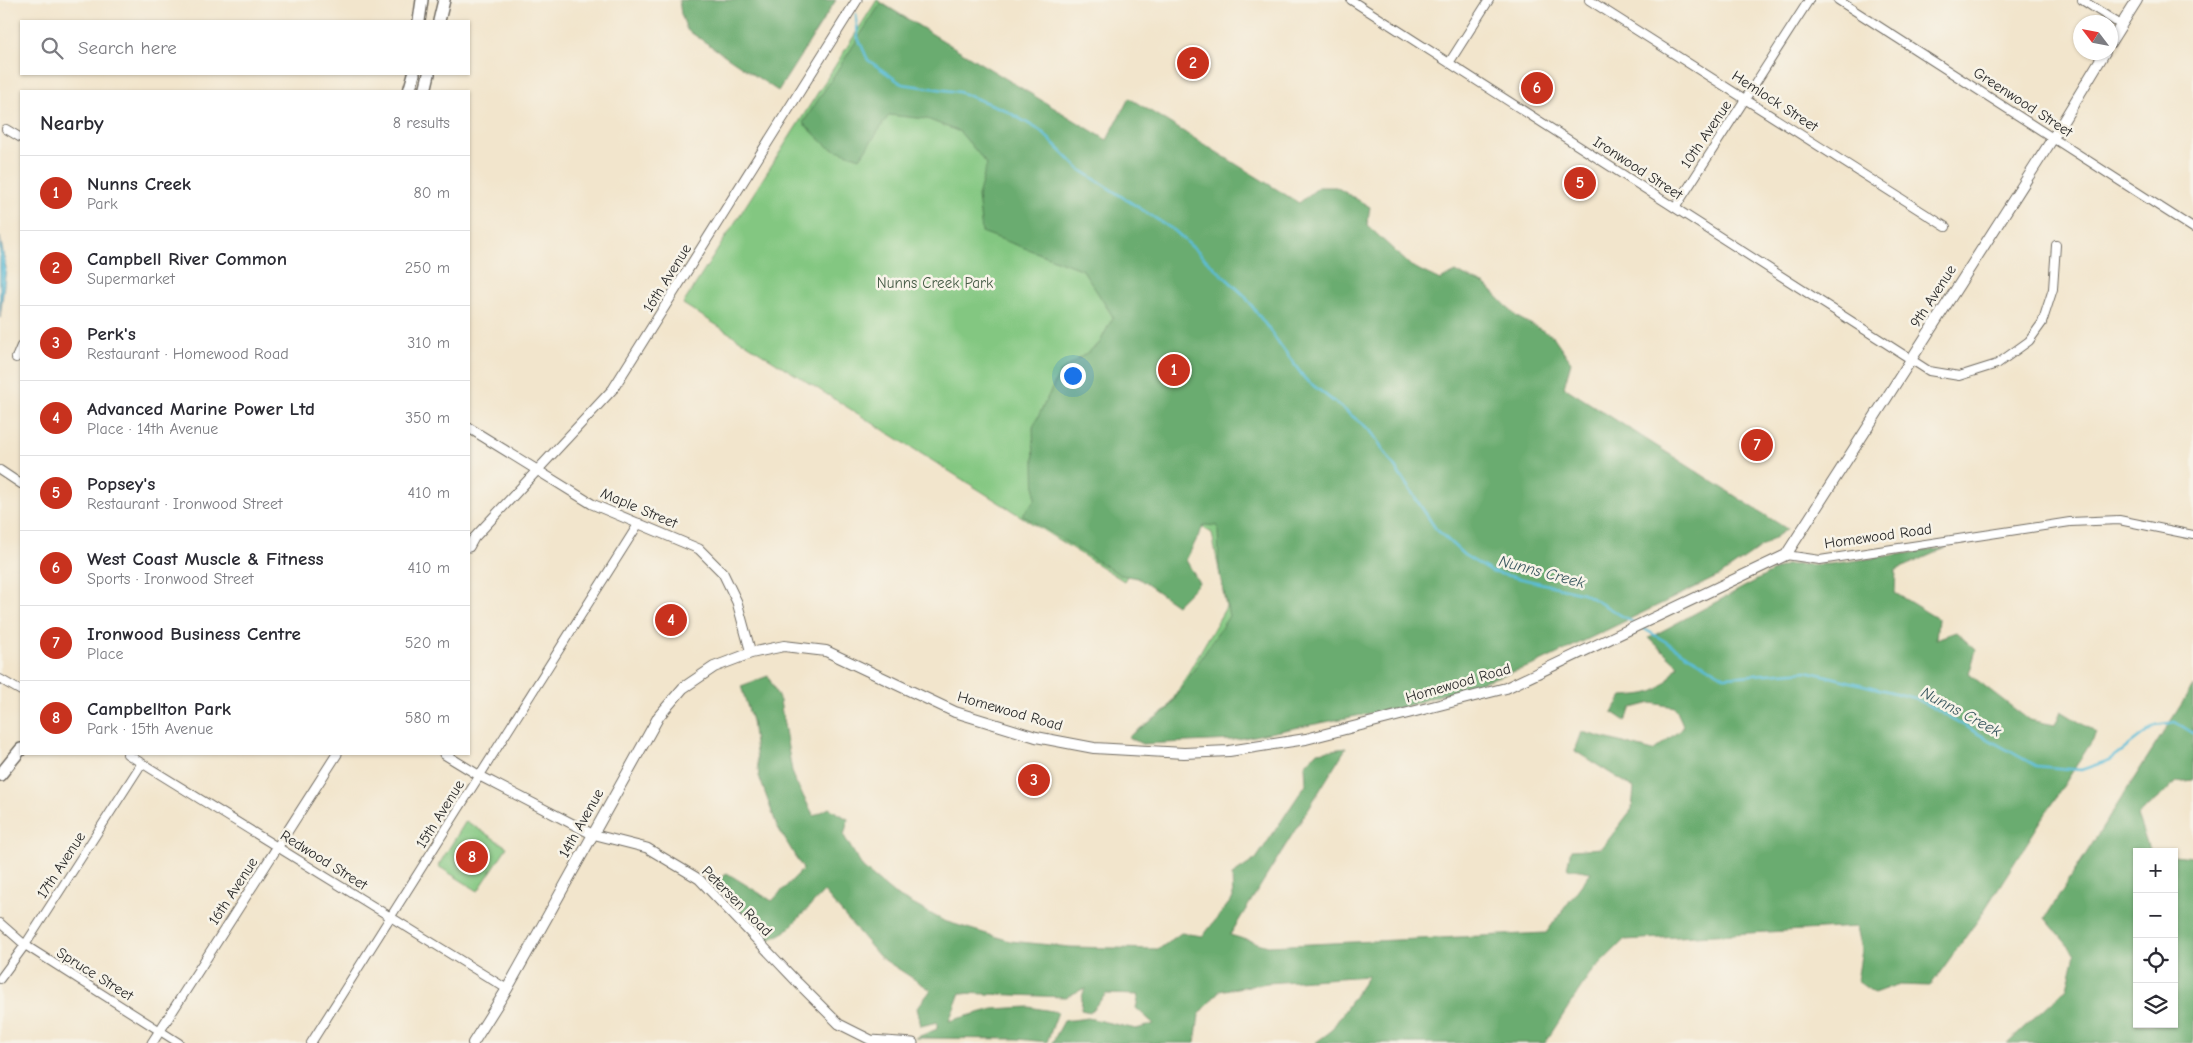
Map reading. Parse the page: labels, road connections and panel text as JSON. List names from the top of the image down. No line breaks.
{"streets":{"main road":["9th Avenue","Homewood Road","14th Avenue"],"street":["Hemlock Street","Greenwood Street","10th Avenue","Ironwood Street","16th Avenue","Maple Street","15th Avenue","Redwood Street","17th Avenue","Petersen Road","Spruce Street"]},"crossings":[["Hemlock Street","10th Avenue"],["Greenwood Street","9th Avenue"],["10th Avenue","Ironwood Street"],["Ironwood Street","9th Avenue"],["16th Avenue","Maple Street"],["16th Avenue","Redwood Street"],["16th Avenue","Spruce Street"],["9th Avenue","Homewood Road"],["Maple Street","Homewood Road"],["Maple Street","15th Avenue"],["Maple Street","14th Avenue"],["Homewood Road","14th Avenue"],["15th Avenue","Redwood Street"],["15th Avenue","Petersen Road"],["14th Avenue","Redwood Street"],["14th Avenue","Petersen Road"],["Redwood Street","17th Avenue"],["17th Avenue","Spruce Street"]],"water":["Nunns Creek"],"parks":["Nunns Creek Park"],"north":"top left","page":{"search":"Search here","pins":["2","6","5","1","7","4","3","8"],"heading":["Nearby","8 results"],"list":[{"mark":"1","name":"Nunns Creek","note":"Park","value":"80 m"},{"mark":"2","name":"Campbell River Common","note":"Supermarket","value":"250 m"},{"mark":"3","name":"Perk's","note":"Restaurant · Homewood Road","value":"310 m"},{"mark":"4","name":"Advanced Marine Power Ltd","note":"Place · 14th Avenue","value":"350 m"},{"mark":"5","name":"Popsey's","note":"Restaurant · Ironwood Street","value":"410 m"},{"mark":"6","name":"West Coast Muscle & Fitness","note":"Sports · Ironwood Street","value":"410 m"},{"mark":"7","name":"Ironwood Business Centre","note":"Place","value":"520 m"},{"mark":"8","name":"Campbellton Park","note":"Park · 15th Avenue","value":"580 m"}],"map_buttons":["+","−"]}}
